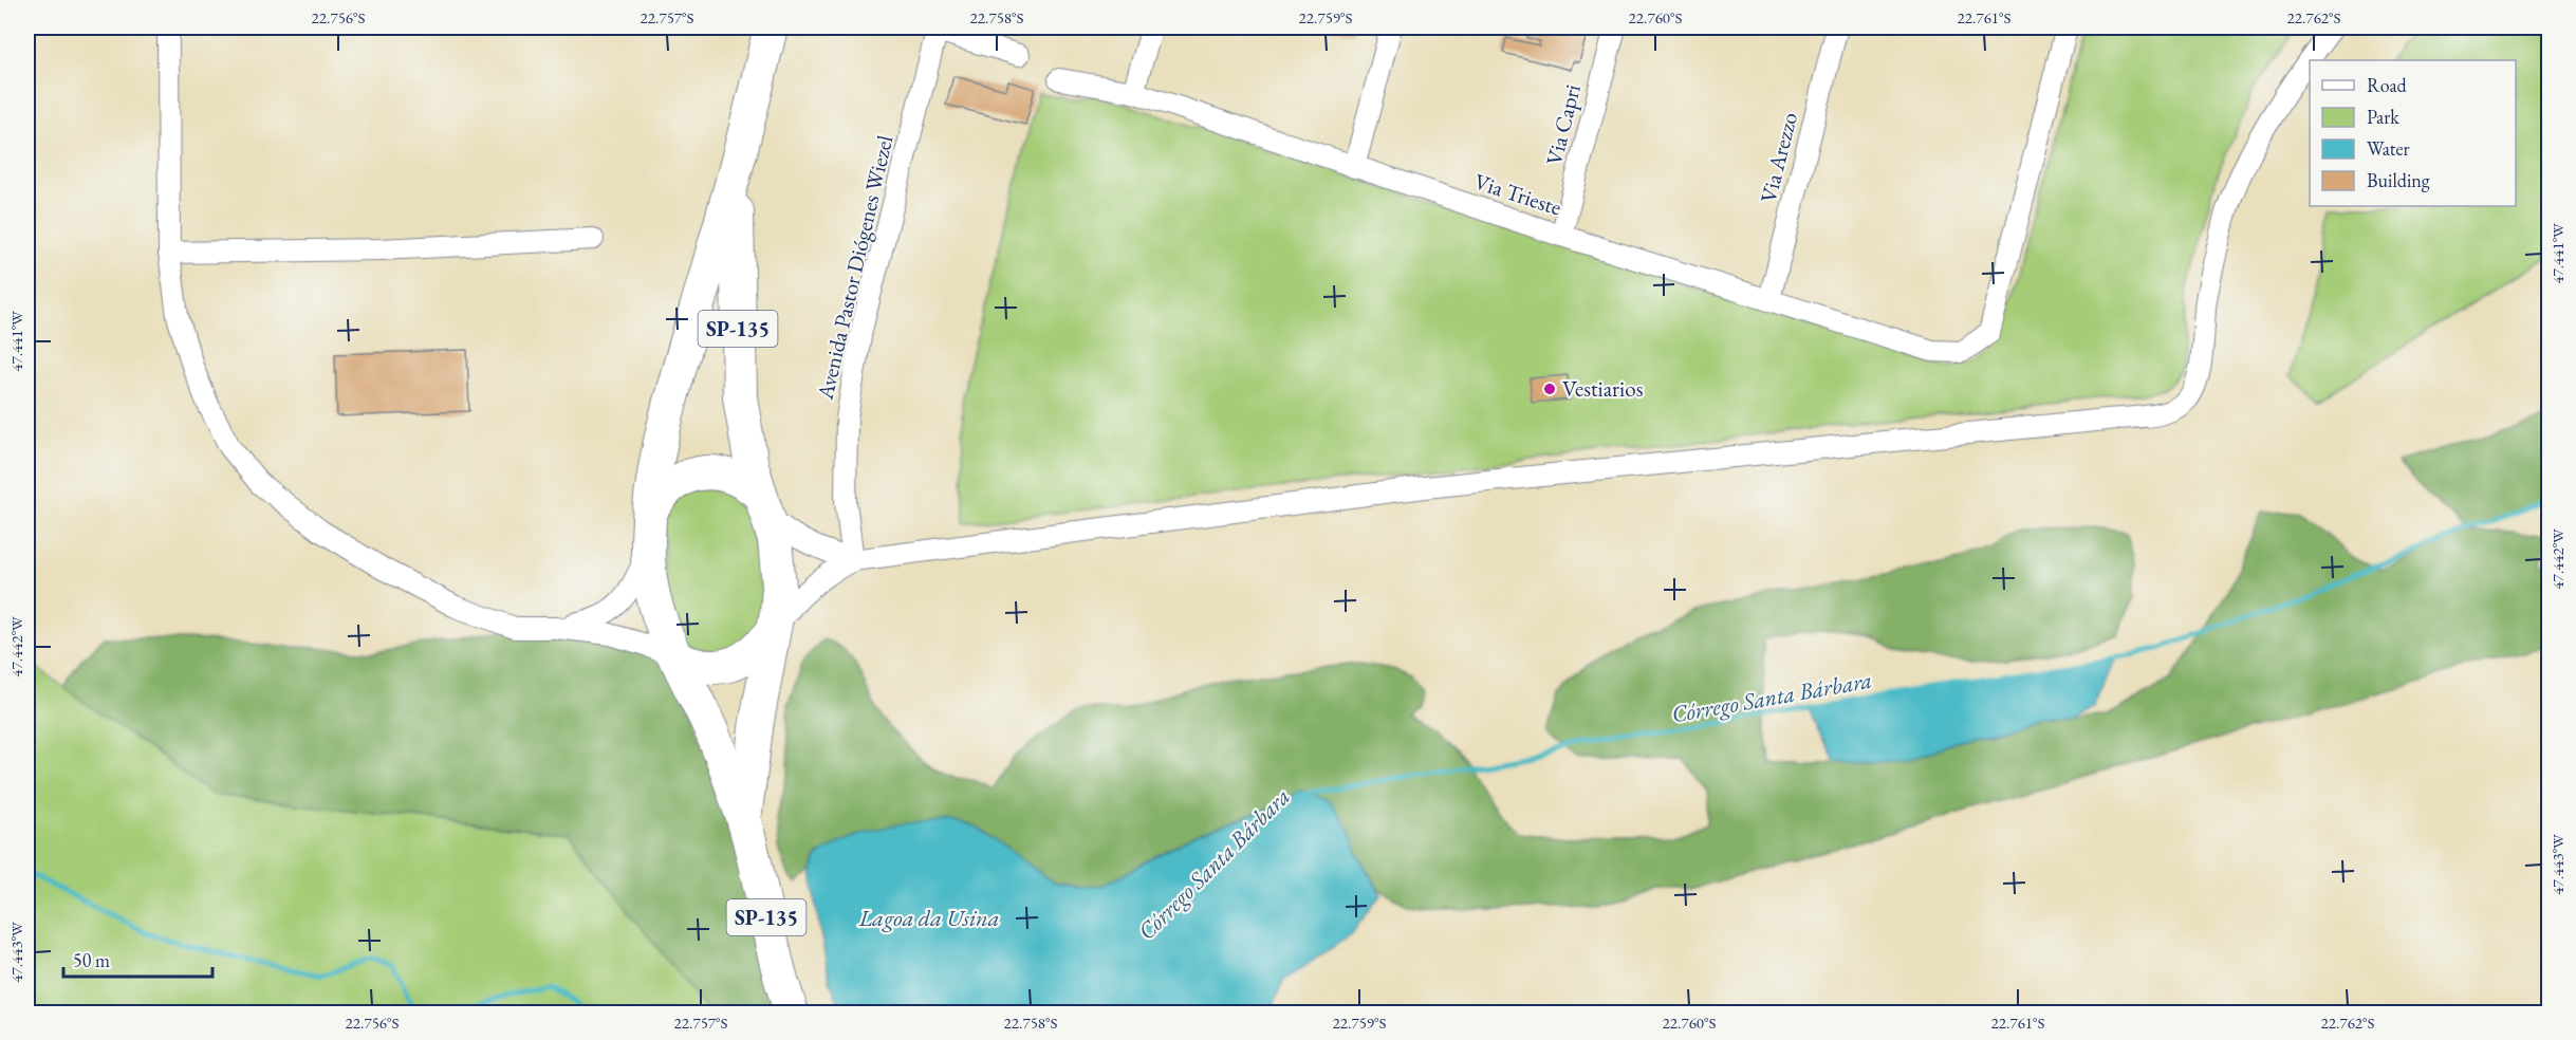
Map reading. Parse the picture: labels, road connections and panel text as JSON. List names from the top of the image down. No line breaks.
{"streets":{"main road":["SP-135"],"street":["Via Capri","Via Arezzo","Via Trieste","Avenida Pastor Diógenes Wiezel"]},"crossings":[["Via Capri","Via Trieste"],["Via Arezzo","Via Trieste"]],"water":["Córrego Santa Bárbara","Lagoa da Usina"],"places":["Vestiarios"],"legend":["Road","Park","Water","Building"],"scale_bar":"50 m","coordinates":["22.756°S","22.757°S","22.758°S","22.759°S","22.760°S","22.761°S","22.762°S","47.441°W","47.442°W","47.443°W"]}
